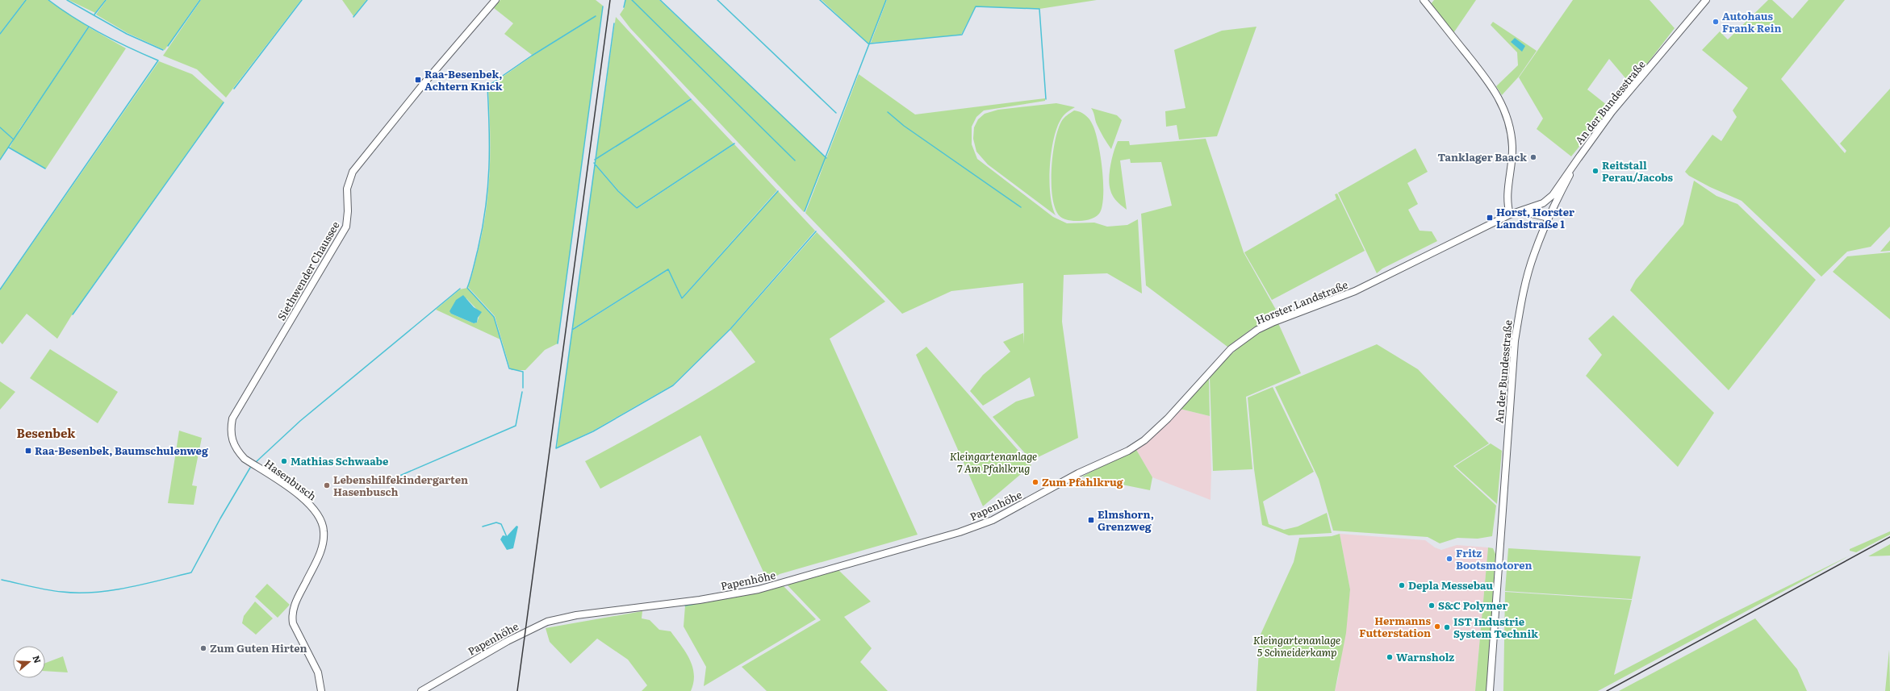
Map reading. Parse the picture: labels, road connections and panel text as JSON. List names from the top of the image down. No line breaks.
{"streets":{"main road":["An der Bundesstraße","Siethwender Chaussee","Horster Landstraße","Hasenbusch","Papenhöhe"]},"crossings":[["An der Bundesstraße","Horster Landstraße"],["Siethwender Chaussee","Hasenbusch"],["Horster Landstraße","Papenhöhe"]],"districts":["Besenbek"],"parks":["Kleingartenanlage 7 Am Pfahlkrug","Kleingartenanlage 5 Schneiderkamp"],"places":{"other":["Autohaus Frank Rein","Tanklager Baack","Reitstall Perau/Jacobs","Mathias Schwaabe","Zum Pfahlkrug","Lebenshilfekindergarten Hasenbusch","Fritz Bootsmotoren","Depla Messebau","S&C Polymer","Hermanns Futterstation","IST Industrie System Technik","Zum Guten Hirten","Warnsholz"],"transit":["Raa-Besenbek, Achtern Knick","Horst, Horster Landstraße 1","Raa-Besenbek, Baumschulenweg","Elmshorn, Grenzweg"]},"north":"right"}
